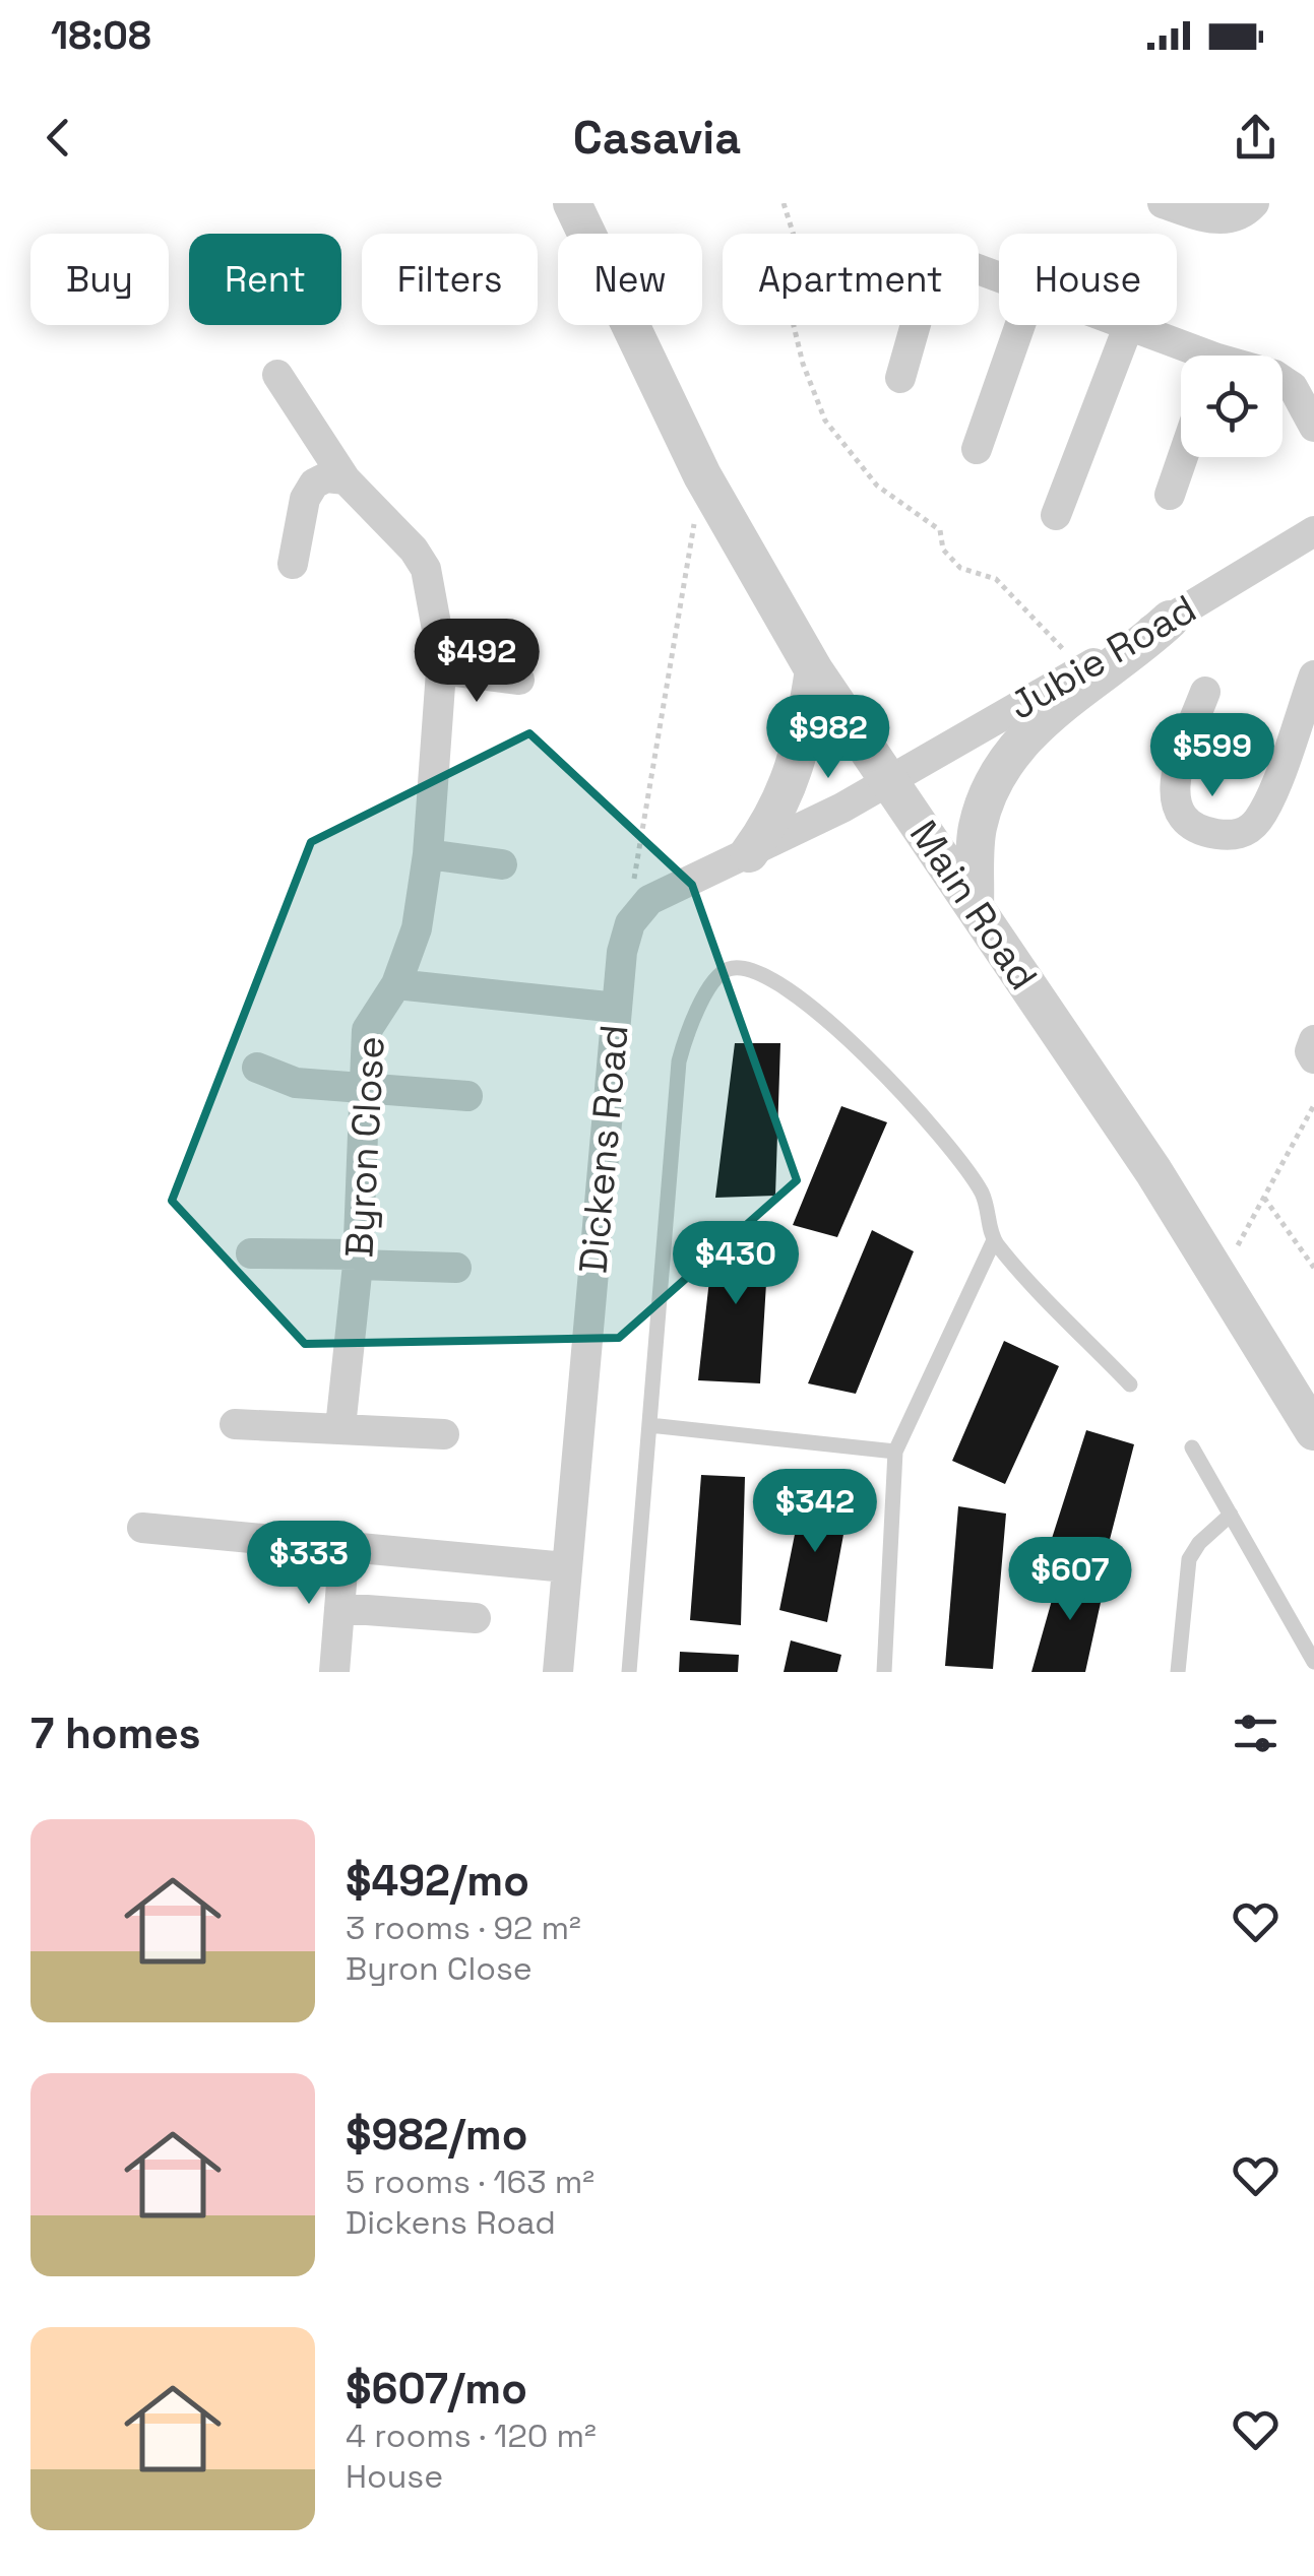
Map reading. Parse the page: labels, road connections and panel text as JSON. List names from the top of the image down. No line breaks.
{"streets":{"street":["Jubie Road","Main Road","Byron Close","Dickens Road"]},"crossings":[["Jubie Road","Main Road"],["Jubie Road","Dickens Road"],["Main Road","Dickens Road"]],"page":{"status":"18:08","header":"Casavia","chip":["Buy","Rent","Filters","New","Apartment","House"],"price":["$492","$982","$599","$430","$342","$333","$607"],"heading":"7 homes","list":[{"name":"$492/mo","note":"3 rooms · 92 m² · Byron Close"},{"name":"$982/mo","note":"5 rooms · 163 m² · Dickens Road"},{"name":"$607/mo","note":"4 rooms · 120 m² · House"}]}}
